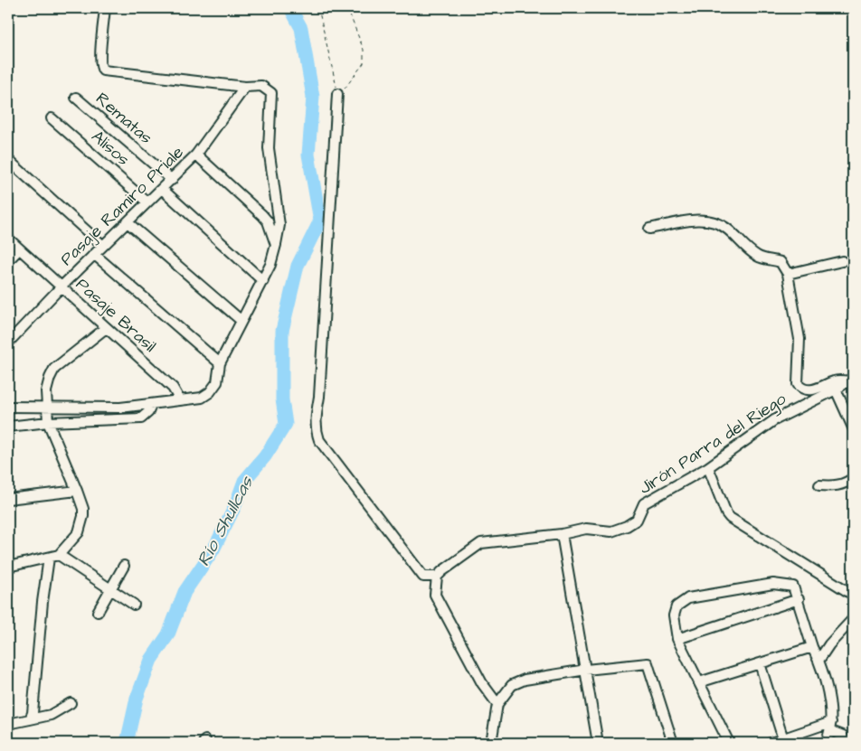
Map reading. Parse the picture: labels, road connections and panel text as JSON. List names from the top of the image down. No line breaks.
{"streets":{"street":["Rematas","Alisos","Pasaje Ramiro Priale","Pasaje Brasil","Jirón Parra del Riego"]},"crossings":[["Rematas","Pasaje Ramiro Priale"],["Alisos","Pasaje Ramiro Priale"],["Pasaje Ramiro Priale","Pasaje Brasil"]],"water":["Río Shullcas"]}
